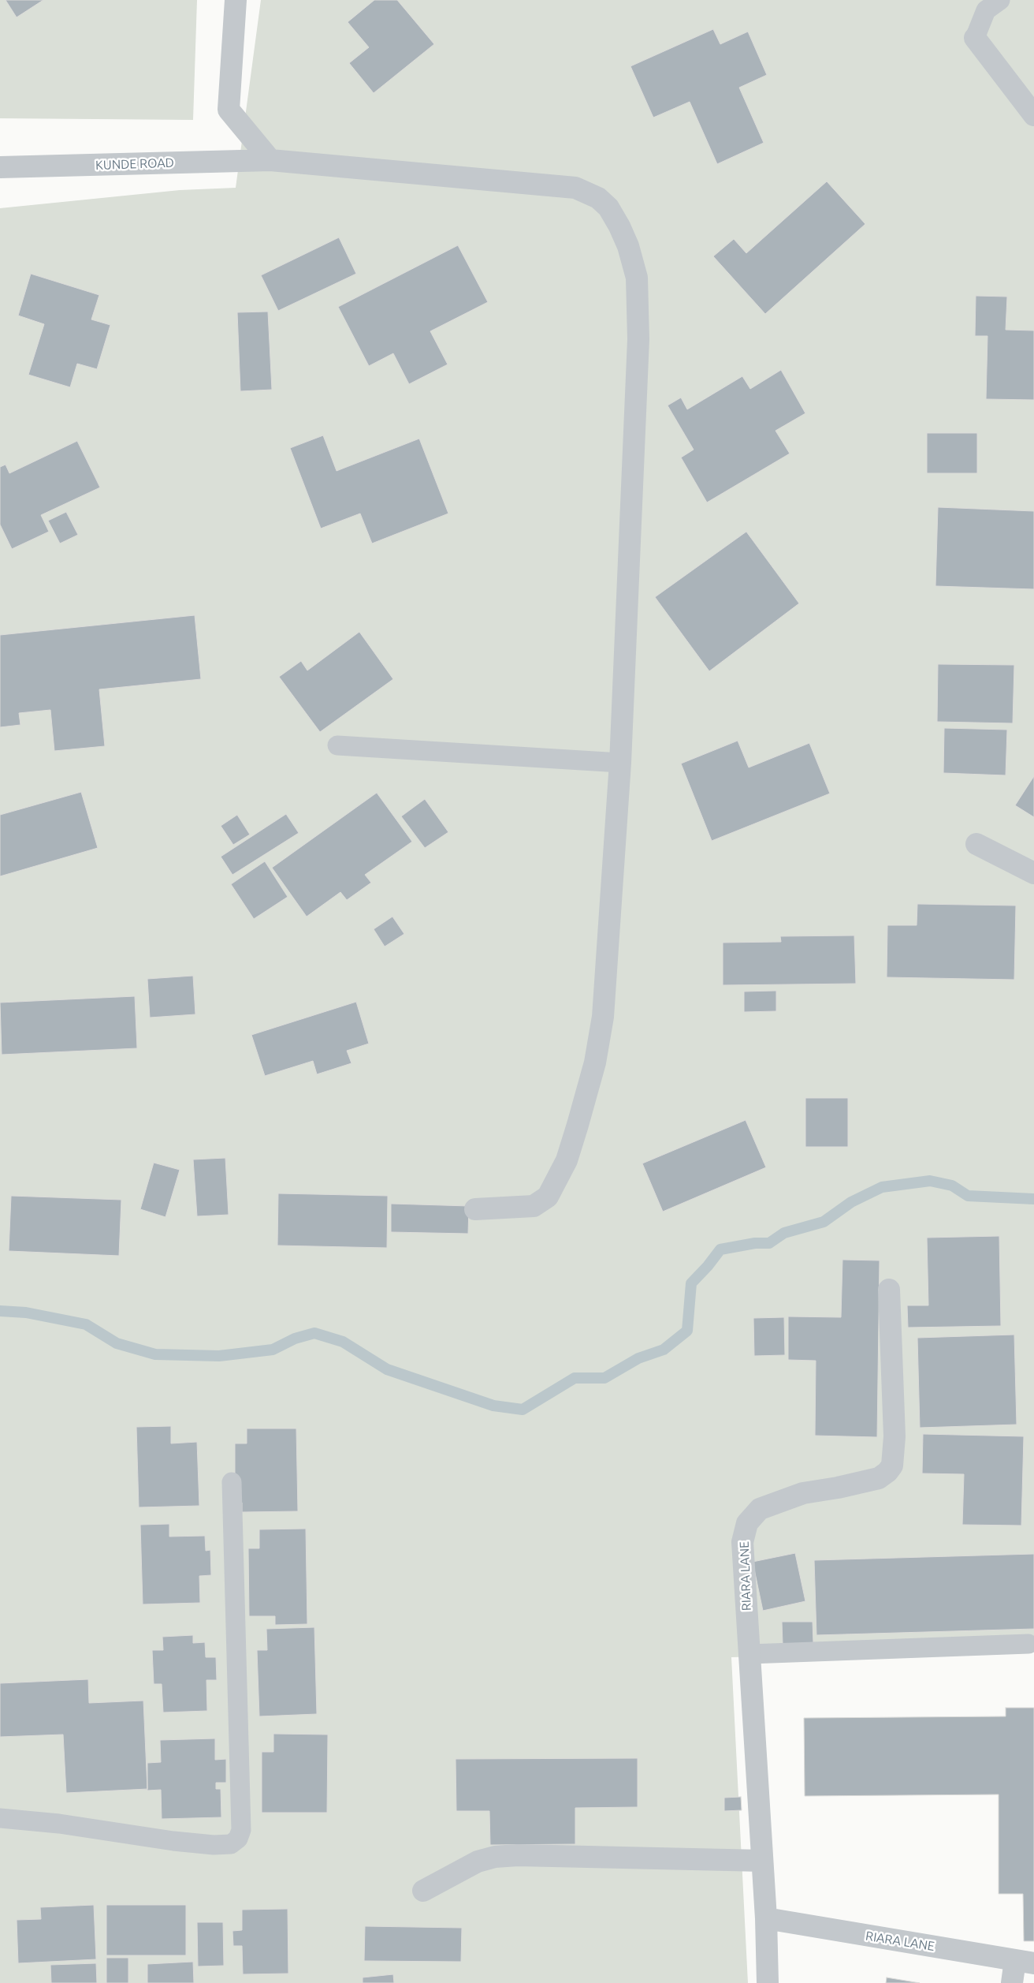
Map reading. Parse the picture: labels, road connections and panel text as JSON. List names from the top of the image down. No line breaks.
{"streets":{"street":["KUNDE ROAD","RIARA LANE"]}}
